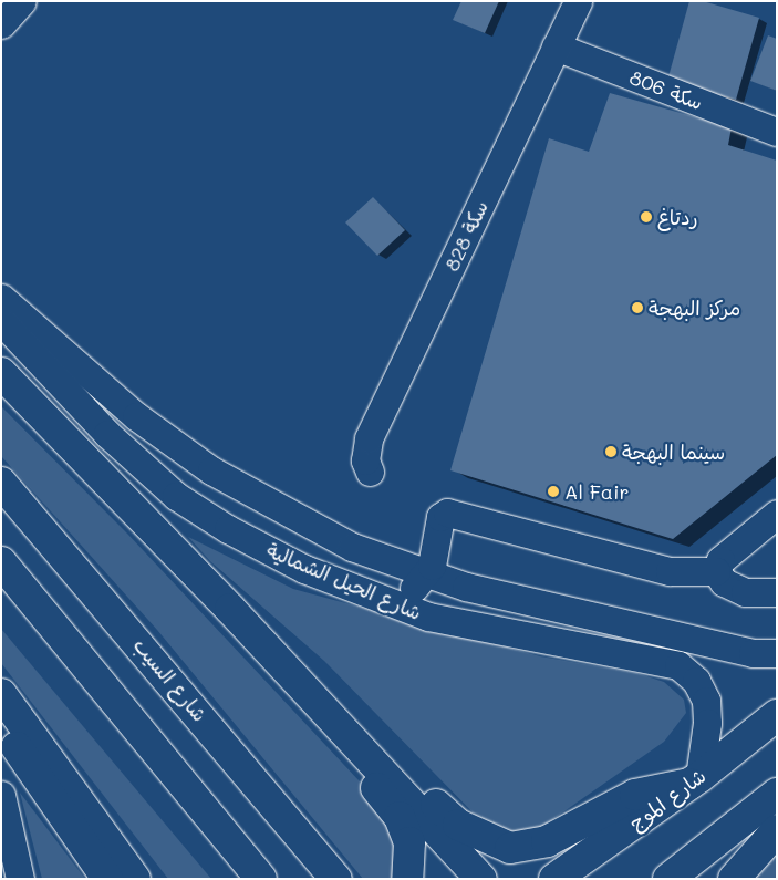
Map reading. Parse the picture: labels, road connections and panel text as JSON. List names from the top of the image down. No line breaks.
{"streets":{"main road":["شارع السيب","شارع الموج"],"street":["سكة 806","سكة 828","شارع الحيل الشمالية"]},"crossings":[["سكة 806","سكة 828"],["شارع الحيل الشمالية","شارع الموج"]],"places":["ردتاغ","مركز البهجة","سينما البهجة","Al Fair"]}
